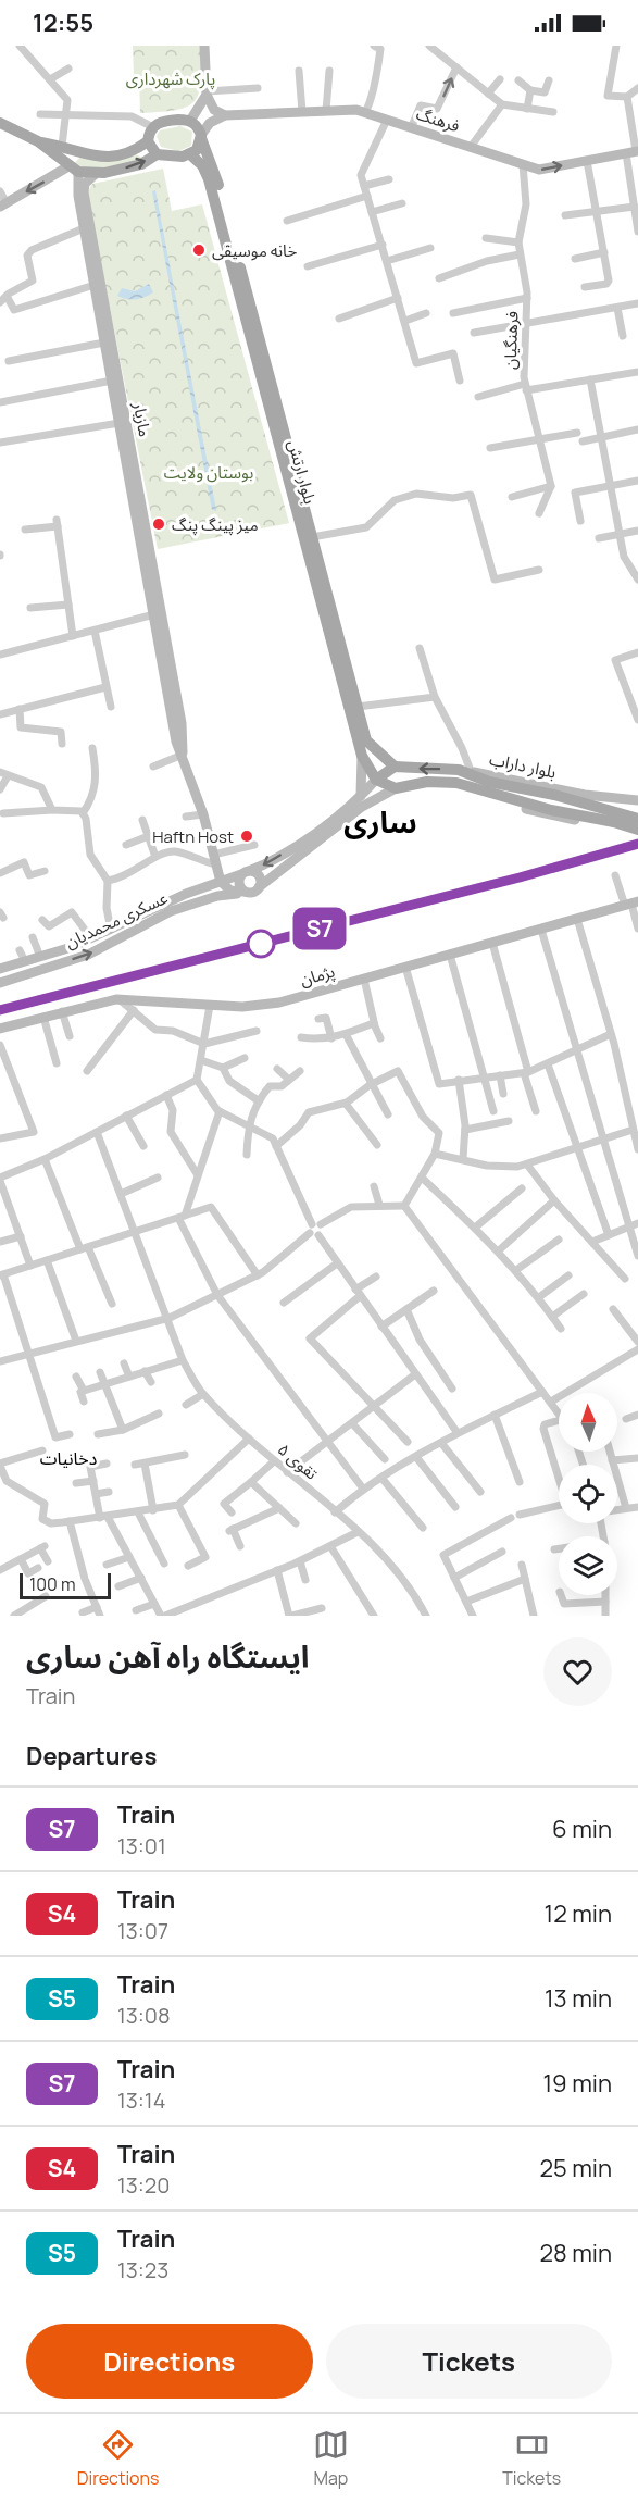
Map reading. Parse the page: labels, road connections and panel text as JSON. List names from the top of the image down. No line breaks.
{"streets":{"main road":["فرهنگ","مازیار","بلوار ارتش","بلوار داراب","عسکری محمدیان","پژمان"],"street":["فرهنگیان","تقوی ۵"]},"crossings":[["فرهنگ","فرهنگیان"],["مازیار","عسکری محمدیان"],["بلوار ارتش","بلوار داراب"],["بلوار ارتش","عسکری محمدیان"]],"districts":["ساری","دخانیات"],"parks":["پارک شهرداری","بوستان ولایت"],"places":["خانه موسیقی","میز پینگ پنگ","Haftn Host"],"scale_bar":"100 m","north":"top","page":{"status":"12:55","on_map":"S7","scale":"100 m","heading":[["ایستگاه راه آهن ساری","Train"],"Departures"],"list":[{"mark":"S7","name":"Train","note":"13:01","value":"6 min"},{"mark":"S4","name":"Train","note":"13:07","value":"12 min"},{"mark":"S5","name":"Train","note":"13:08","value":"13 min"},{"mark":"S7","name":"Train","note":"13:14","value":"19 min"},{"mark":"S4","name":"Train","note":"13:20","value":"25 min"},{"mark":"S5","name":"Train","note":"13:23","value":"28 min"}],"buttons":["Directions","Tickets"],"tabs":["Directions","Map","Tickets"]}}
